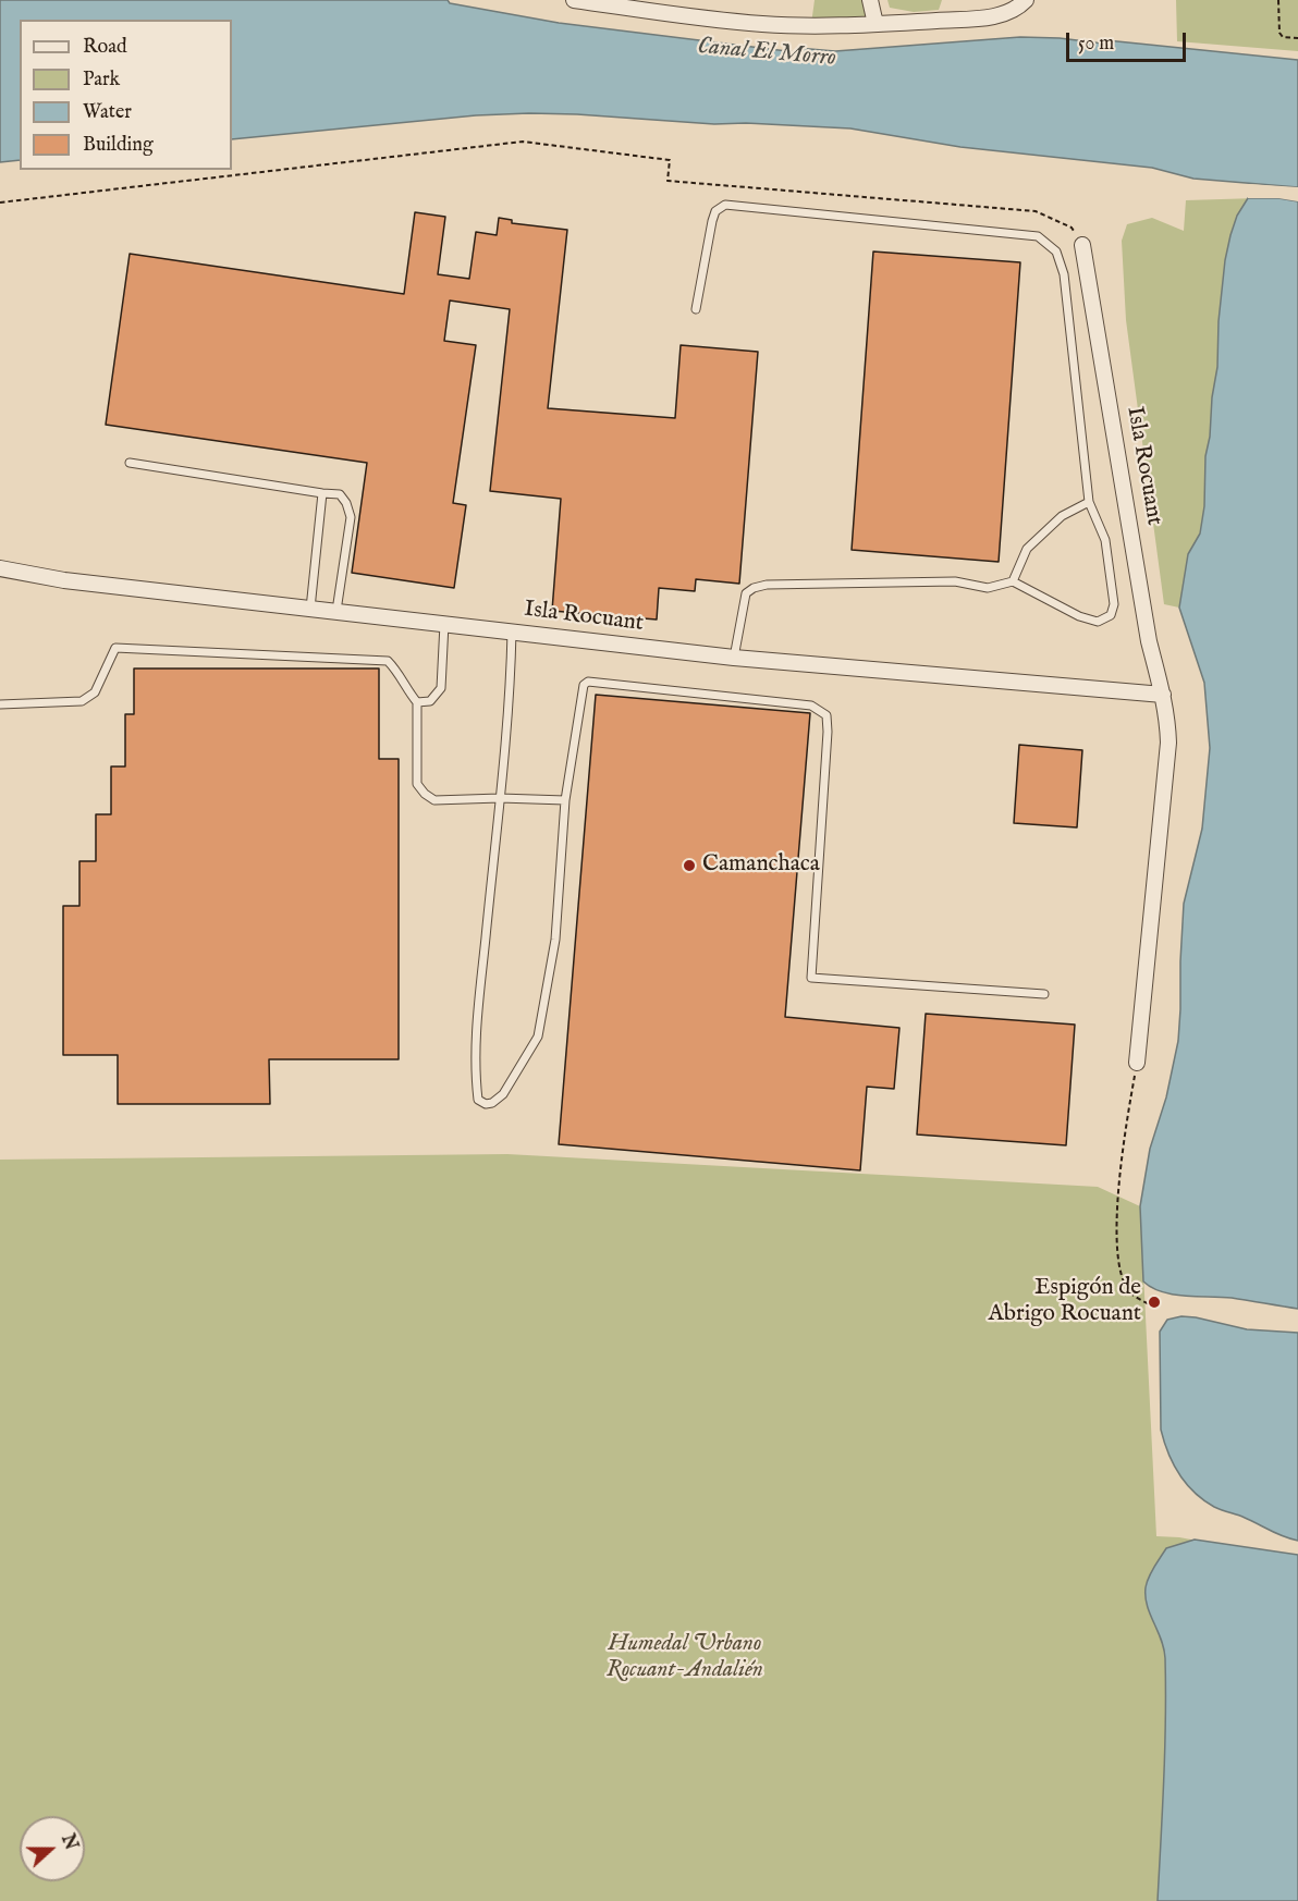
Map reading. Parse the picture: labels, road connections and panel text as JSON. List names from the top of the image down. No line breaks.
{"streets":{"street":["Isla Rocuant"]},"water":["Canal El Morro"],"parks":["Humedal Urbano Rocuant-Andalién"],"places":["Camanchaca","Espigón de Abrigo Rocuant"],"legend":["Road","Park","Water","Building"],"scale_bar":"50 m","north":"right"}
